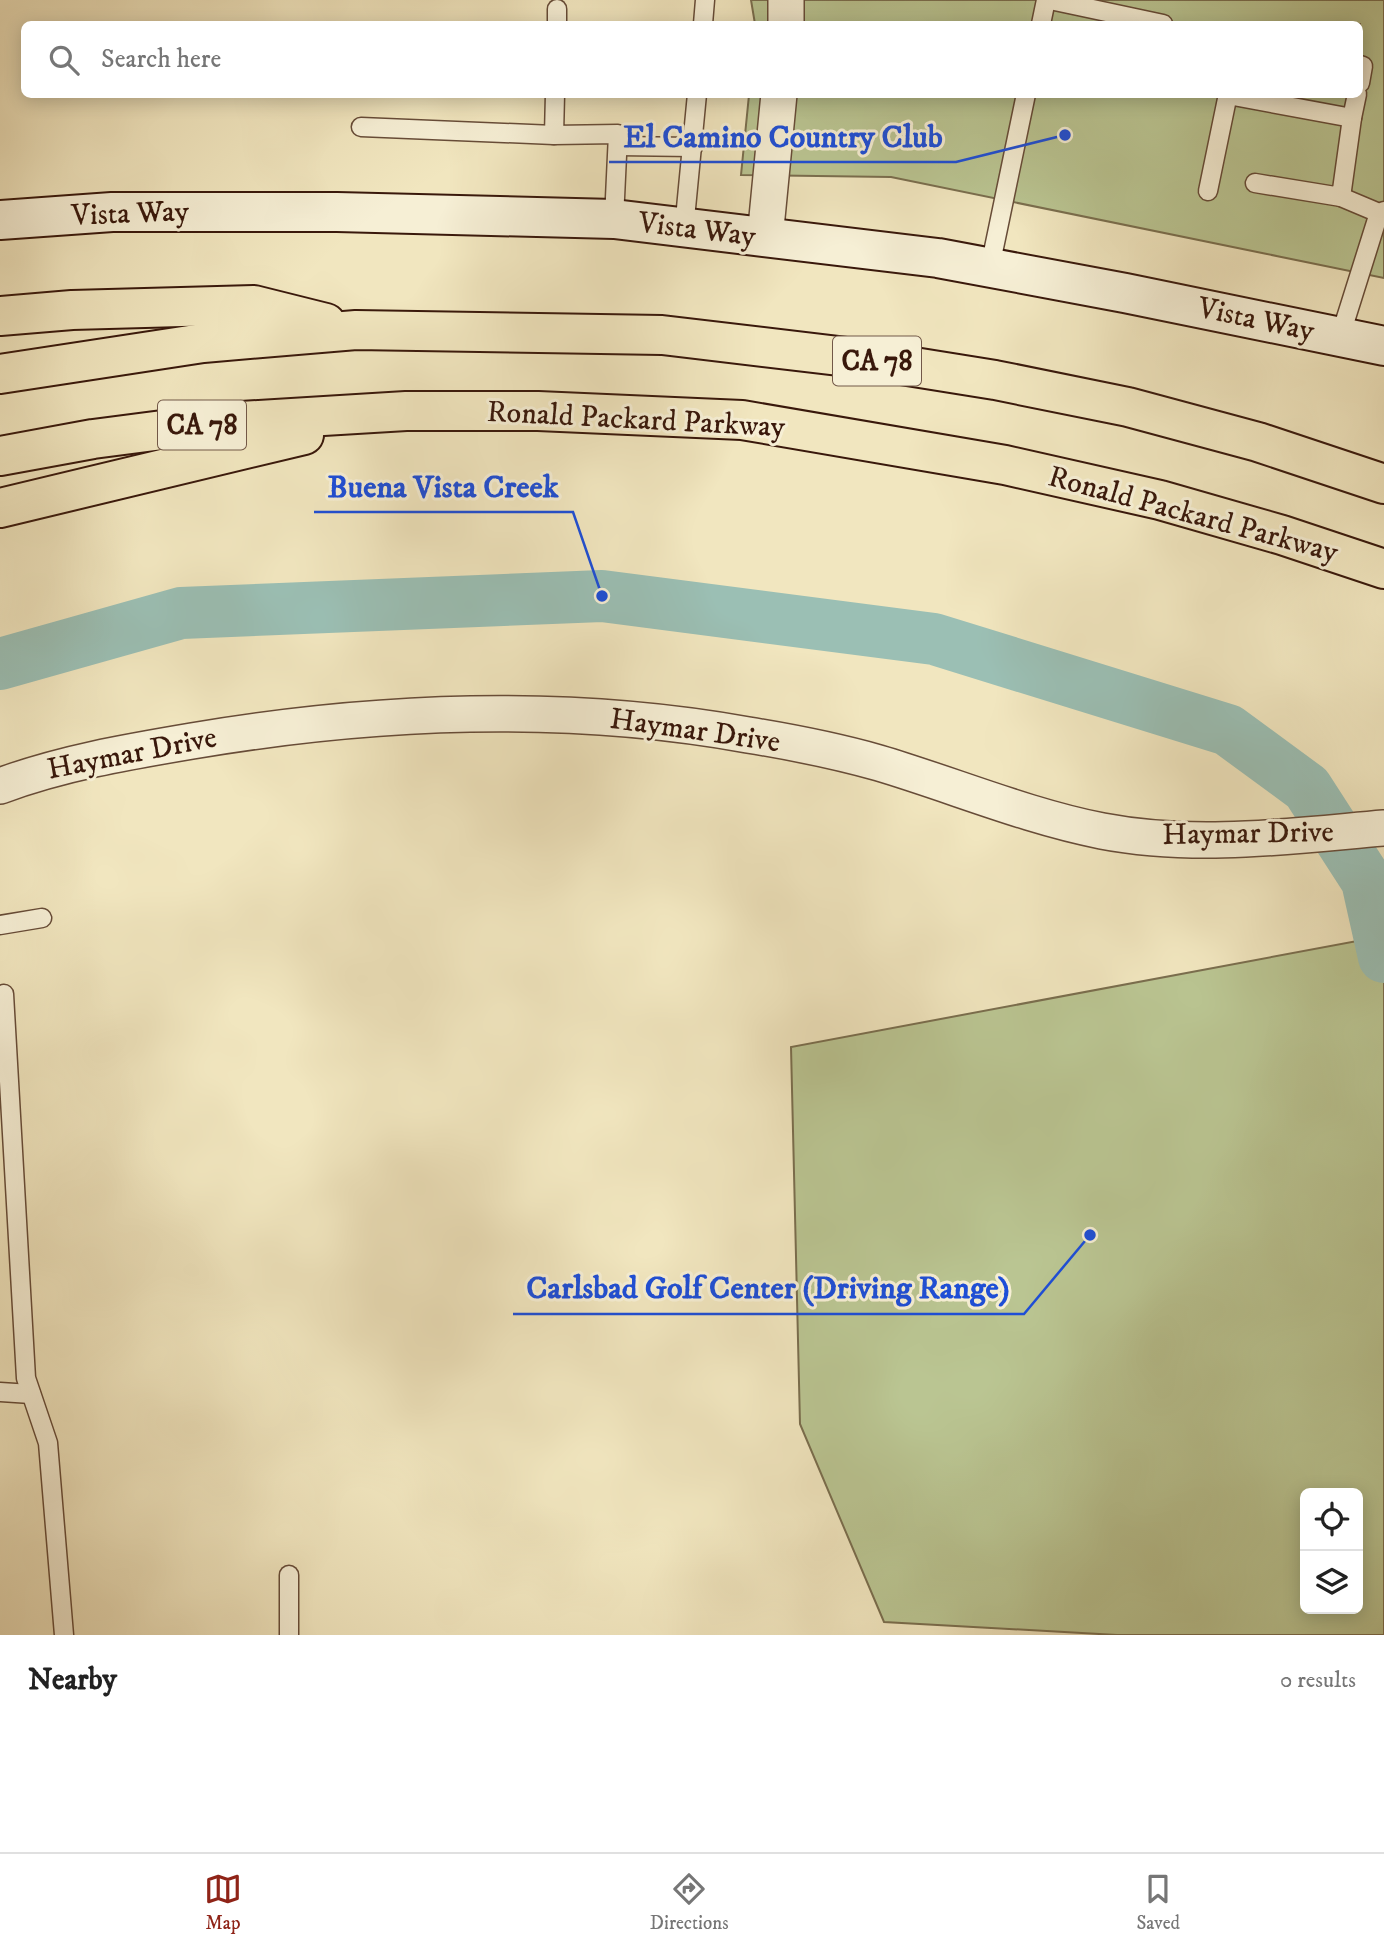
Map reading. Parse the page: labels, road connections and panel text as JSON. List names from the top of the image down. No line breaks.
{"streets":{"highway":["CA 78","Ronald Packard Parkway"],"main road":["Vista Way"],"street":["Haymar Drive"]},"places":["El Camino Country Club","Buena Vista Creek","Carlsbad Golf Center (Driving Range)"],"page":{"search":"Search here","heading":["Nearby","0 results"],"nav":["Map","Directions","Saved"]}}
